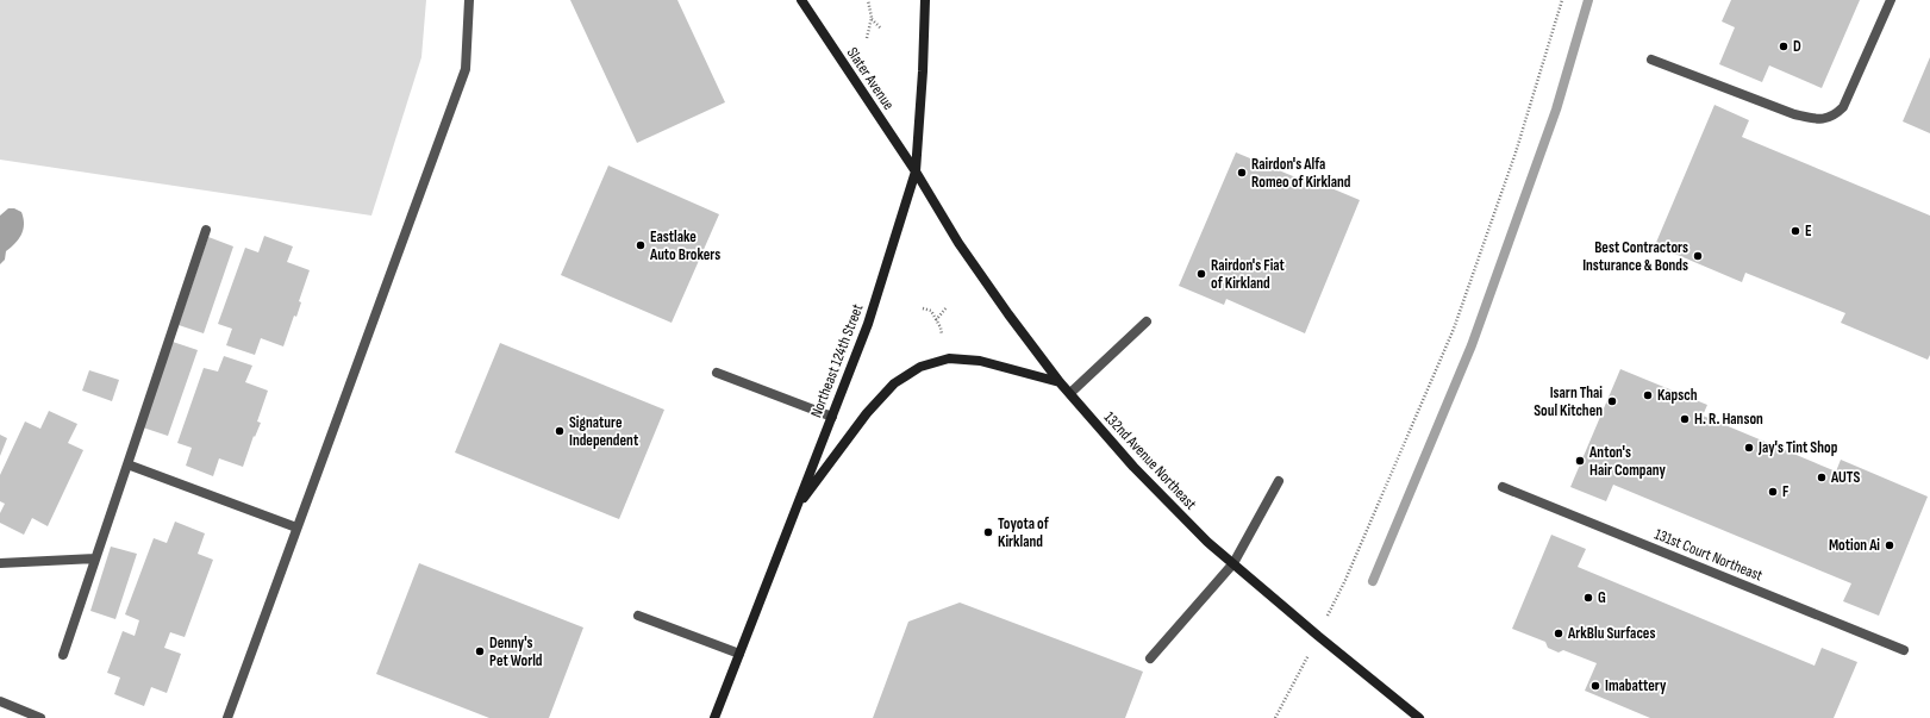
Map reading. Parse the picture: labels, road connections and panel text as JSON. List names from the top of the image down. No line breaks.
{"streets":{"main road":["Slater Avenue","Northeast 124th Street","132nd Avenue Northeast"],"street":["131st Court Northeast"]},"crossings":[["Slater Avenue","Northeast 124th Street"],["Slater Avenue","132nd Avenue Northeast"],["Northeast 124th Street","132nd Avenue Northeast"]],"places":["D","Rairdon's Alfa Romeo of Kirkland","E","Eastlake Auto Brokers","Best Contractors Insturance & Bonds","Rairdon's Fiat of Kirkland","Kapsch","Isarn Thai Soul Kitchen","H. R. Hanson","Signature Independent","Jay's Tint Shop","Anton's Hair Company","AUTS","F","Toyota of Kirkland","Motion Ai","G","ArkBlu Surfaces","Denny's Pet World","Imabattery"]}
